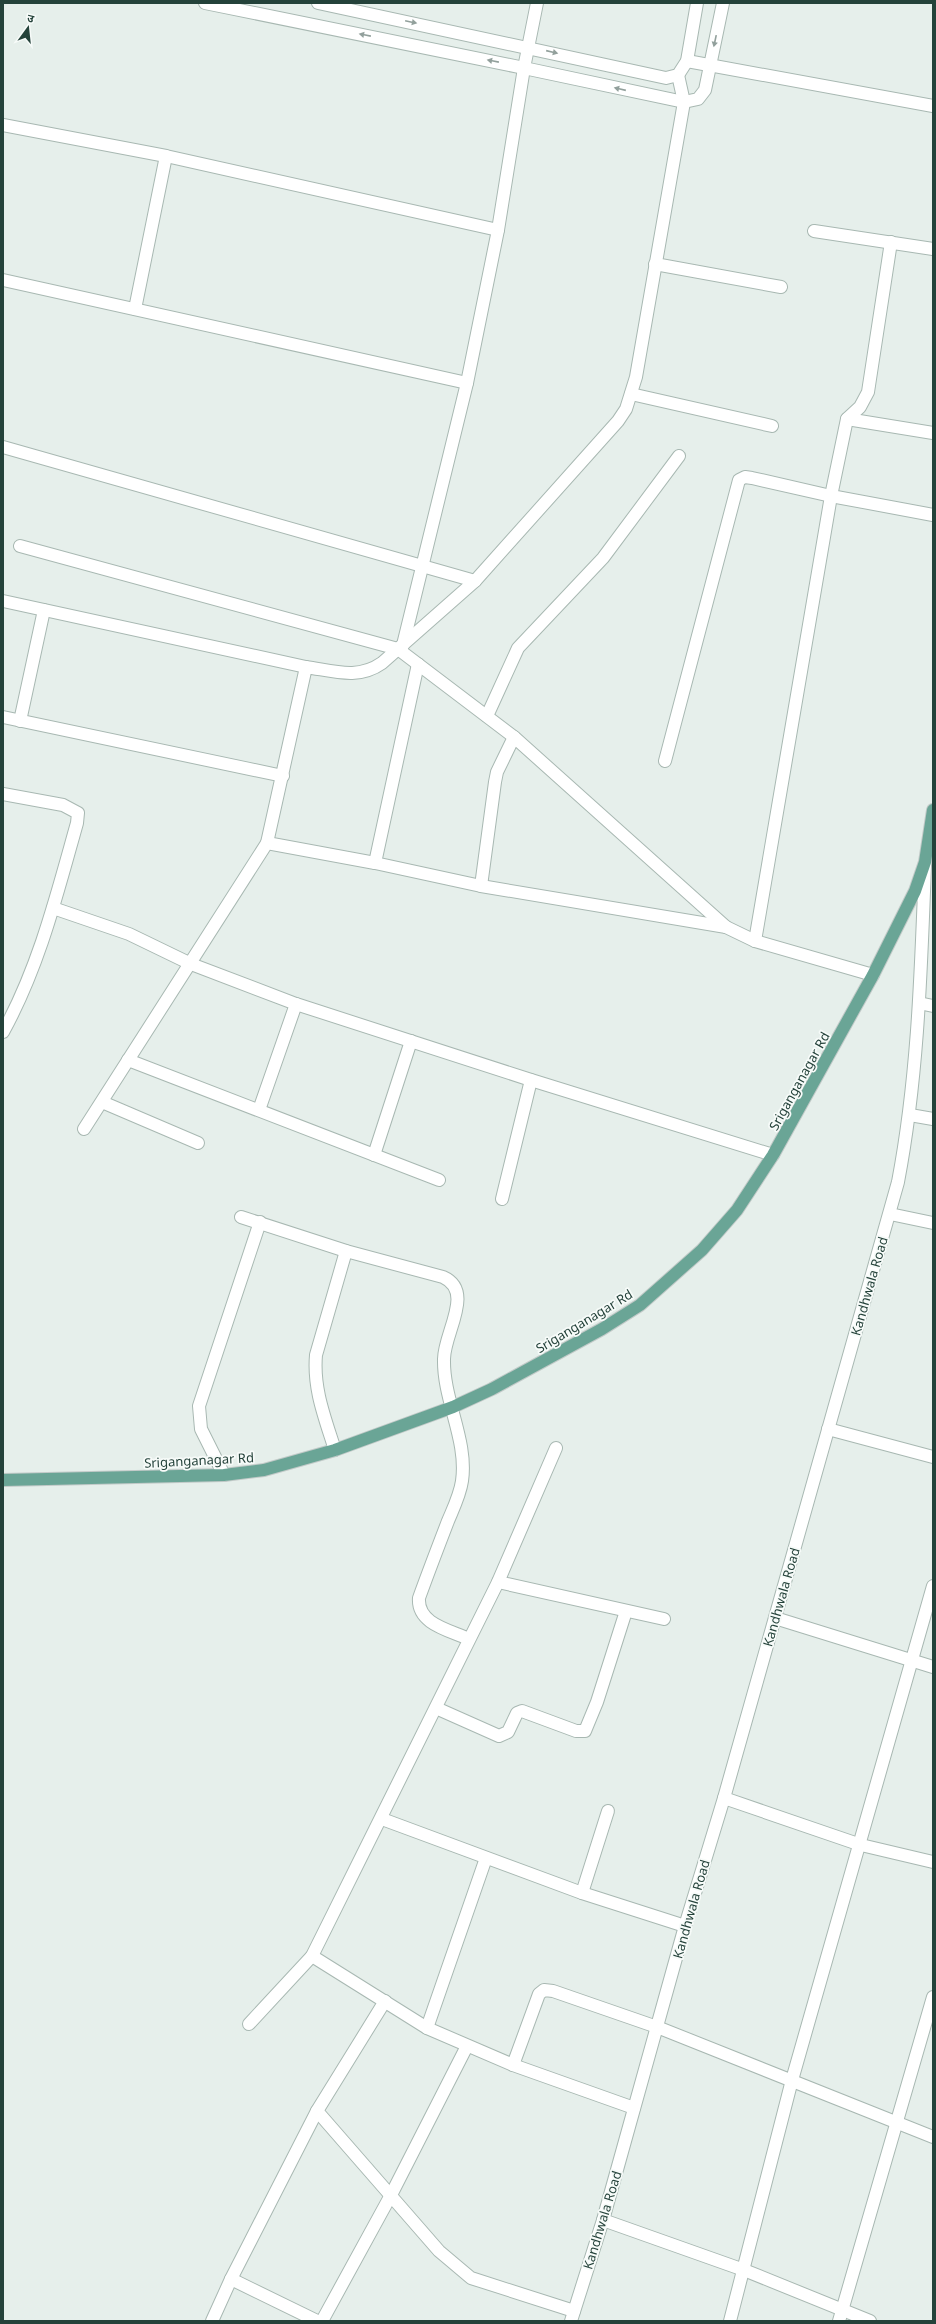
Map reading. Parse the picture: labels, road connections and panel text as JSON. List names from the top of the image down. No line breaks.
{"streets":{"main road":["Sriganganagar Rd"],"street":["Kandhwala Road"]},"crossings":[["Sriganganagar Rd","Kandhwala Road"]],"north":"top"}
